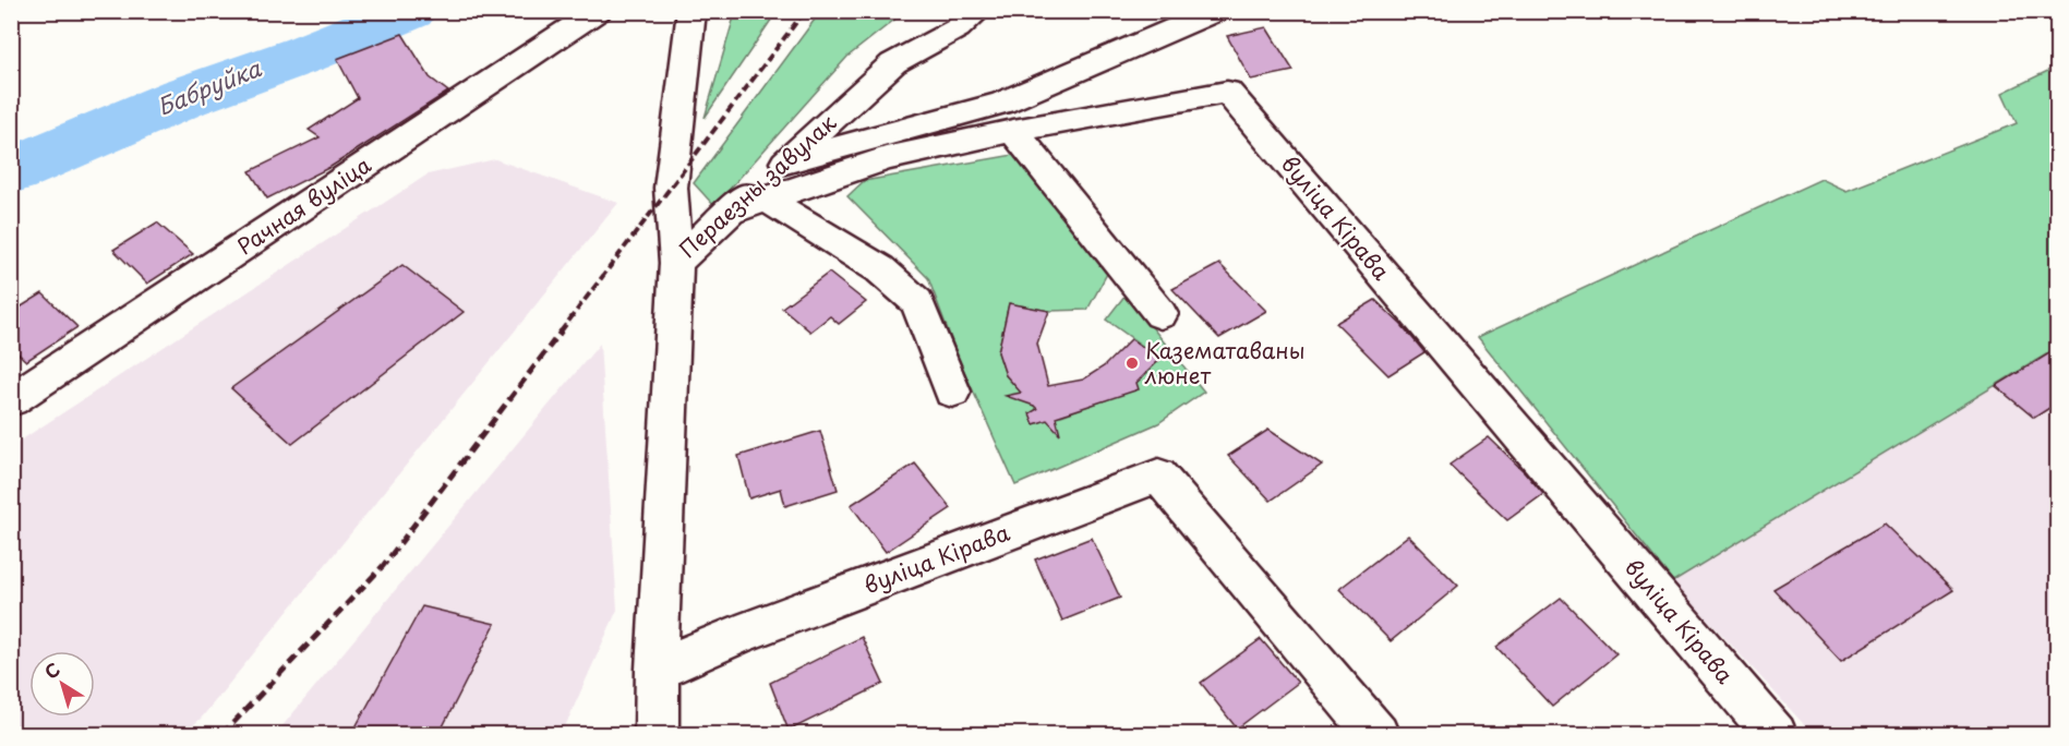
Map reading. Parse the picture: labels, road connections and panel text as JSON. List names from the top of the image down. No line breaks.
{"streets":{"street":["Пераезны завулак","Рачная вуліца","вуліца Кірава"]},"crossings":[["Пераезны завулак","вуліца Кірава"]],"water":["Бабруйка"],"places":["Казематаваны люнет"],"north":"top left"}
